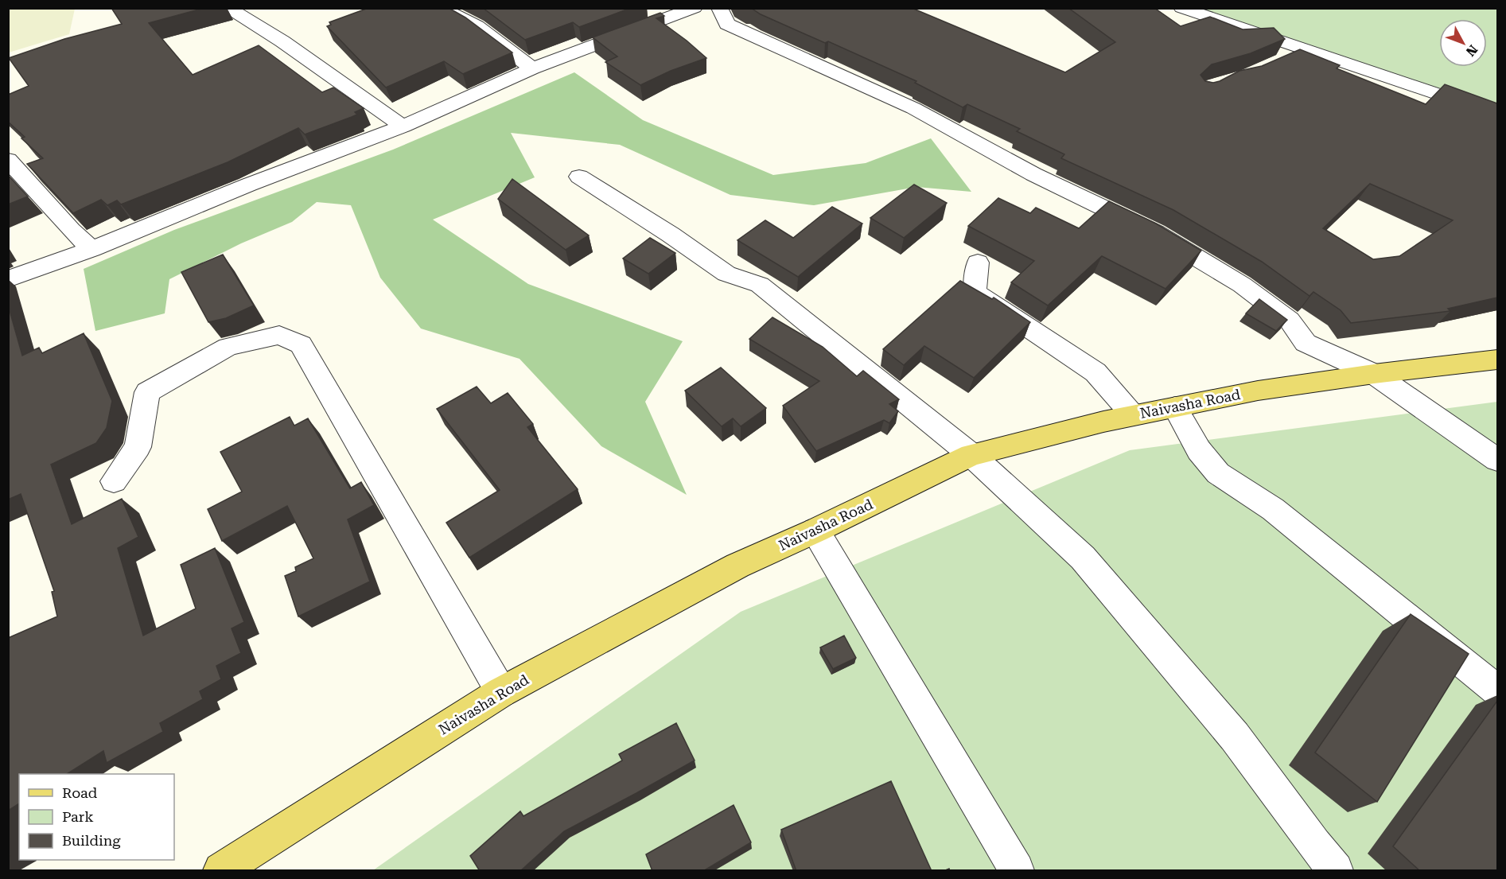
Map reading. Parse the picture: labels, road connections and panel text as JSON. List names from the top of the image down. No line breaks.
{"streets":{"main road":["Naivasha Road"]},"legend":["Road","Park","Building"],"north":"bottom right"}
